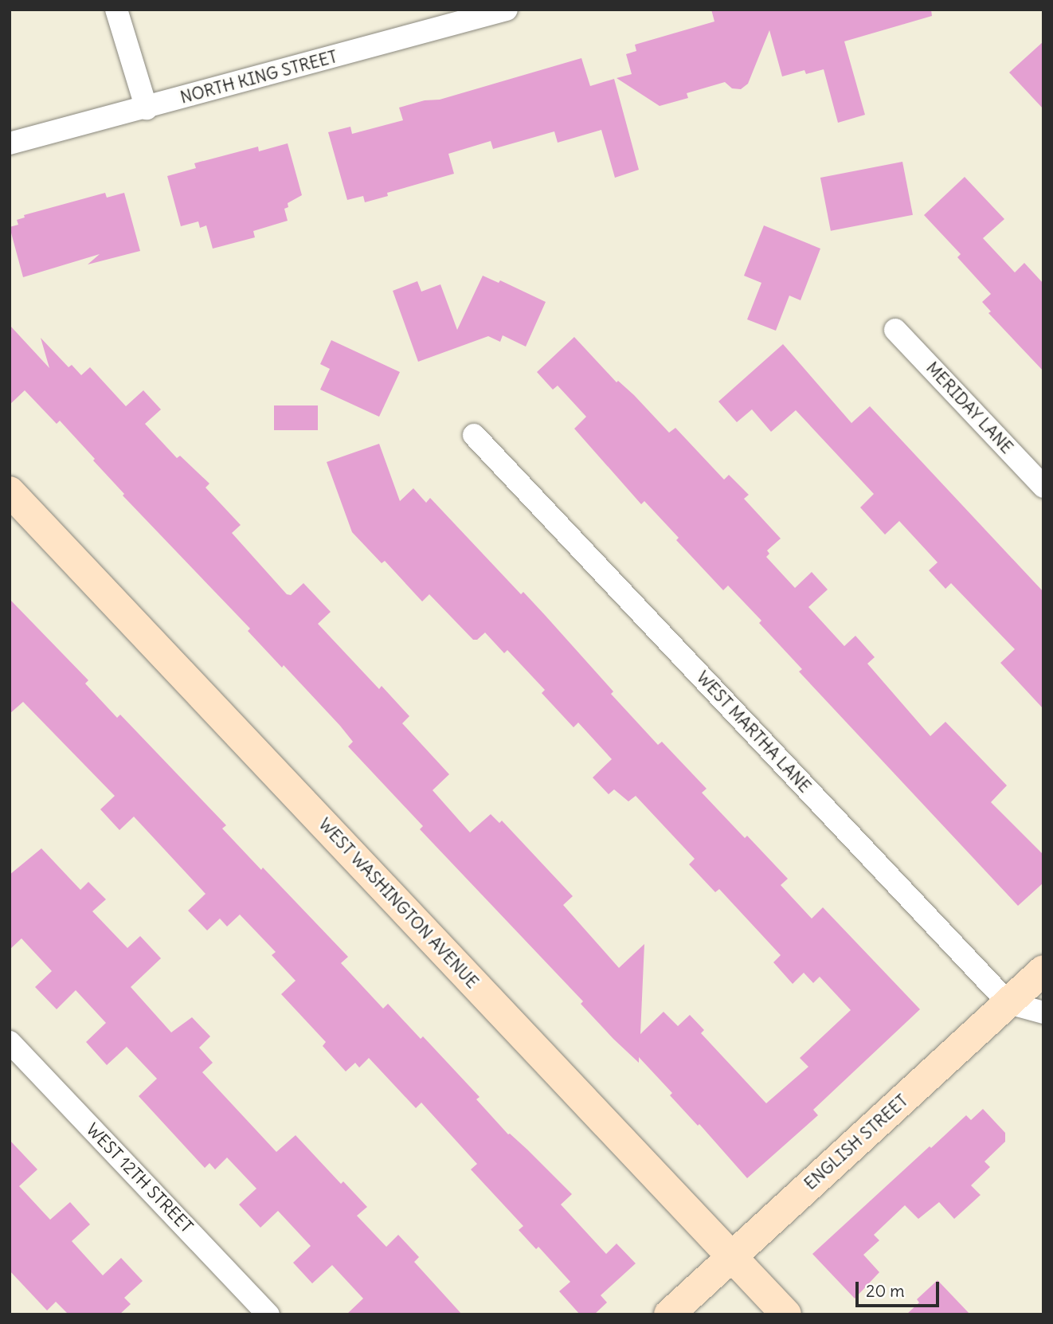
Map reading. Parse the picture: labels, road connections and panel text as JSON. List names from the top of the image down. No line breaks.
{"streets":{"street":["NORTH KING STREET","MERIDAY LANE","WEST MARTHA LANE","WEST WASHINGTON AVENUE","ENGLISH STREET","WEST 12TH STREET"]},"crossings":[["WEST MARTHA LANE","ENGLISH STREET"],["WEST WASHINGTON AVENUE","ENGLISH STREET"]],"scale_bar":"20 m"}
